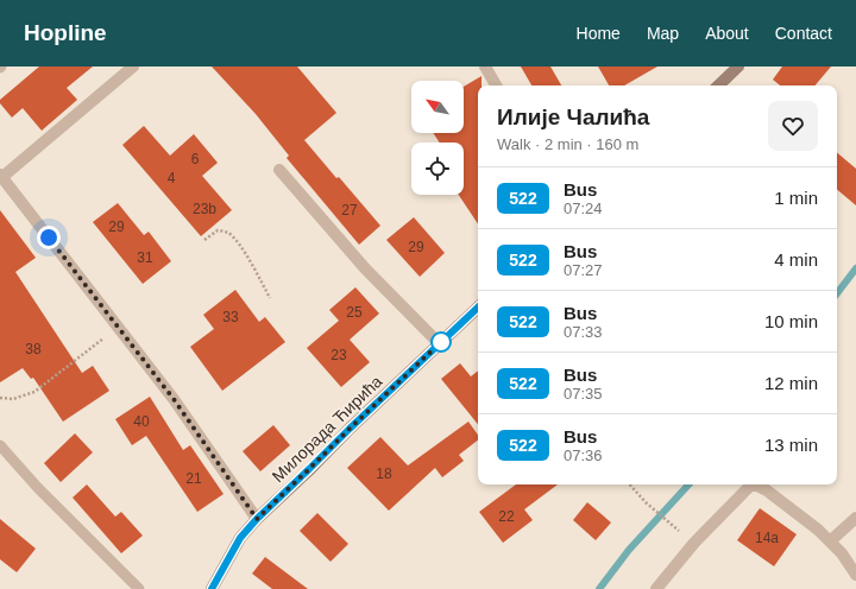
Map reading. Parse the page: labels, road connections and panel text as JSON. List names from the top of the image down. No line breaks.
{"streets":{"street":["Милорада Ћирића"]},"lines":["bus line 522"],"house_numbers":["6","4","23b","27","29","29","31","25","33","38","23","40","18","21","22","14a"],"north":"top left","page":{"header":"Hopline","nav":["Home","Map","About","Contact"],"heading":["Илије Чалића","Walk · 2 min · 160 m"],"list":[{"mark":"522","name":"Bus","note":"07:24","value":"1 min"},{"mark":"522","name":"Bus","note":"07:27","value":"4 min"},{"mark":"522","name":"Bus","note":"07:33","value":"10 min"},{"mark":"522","name":"Bus","note":"07:35","value":"12 min"},{"mark":"522","name":"Bus","note":"07:36","value":"13 min"}]}}
